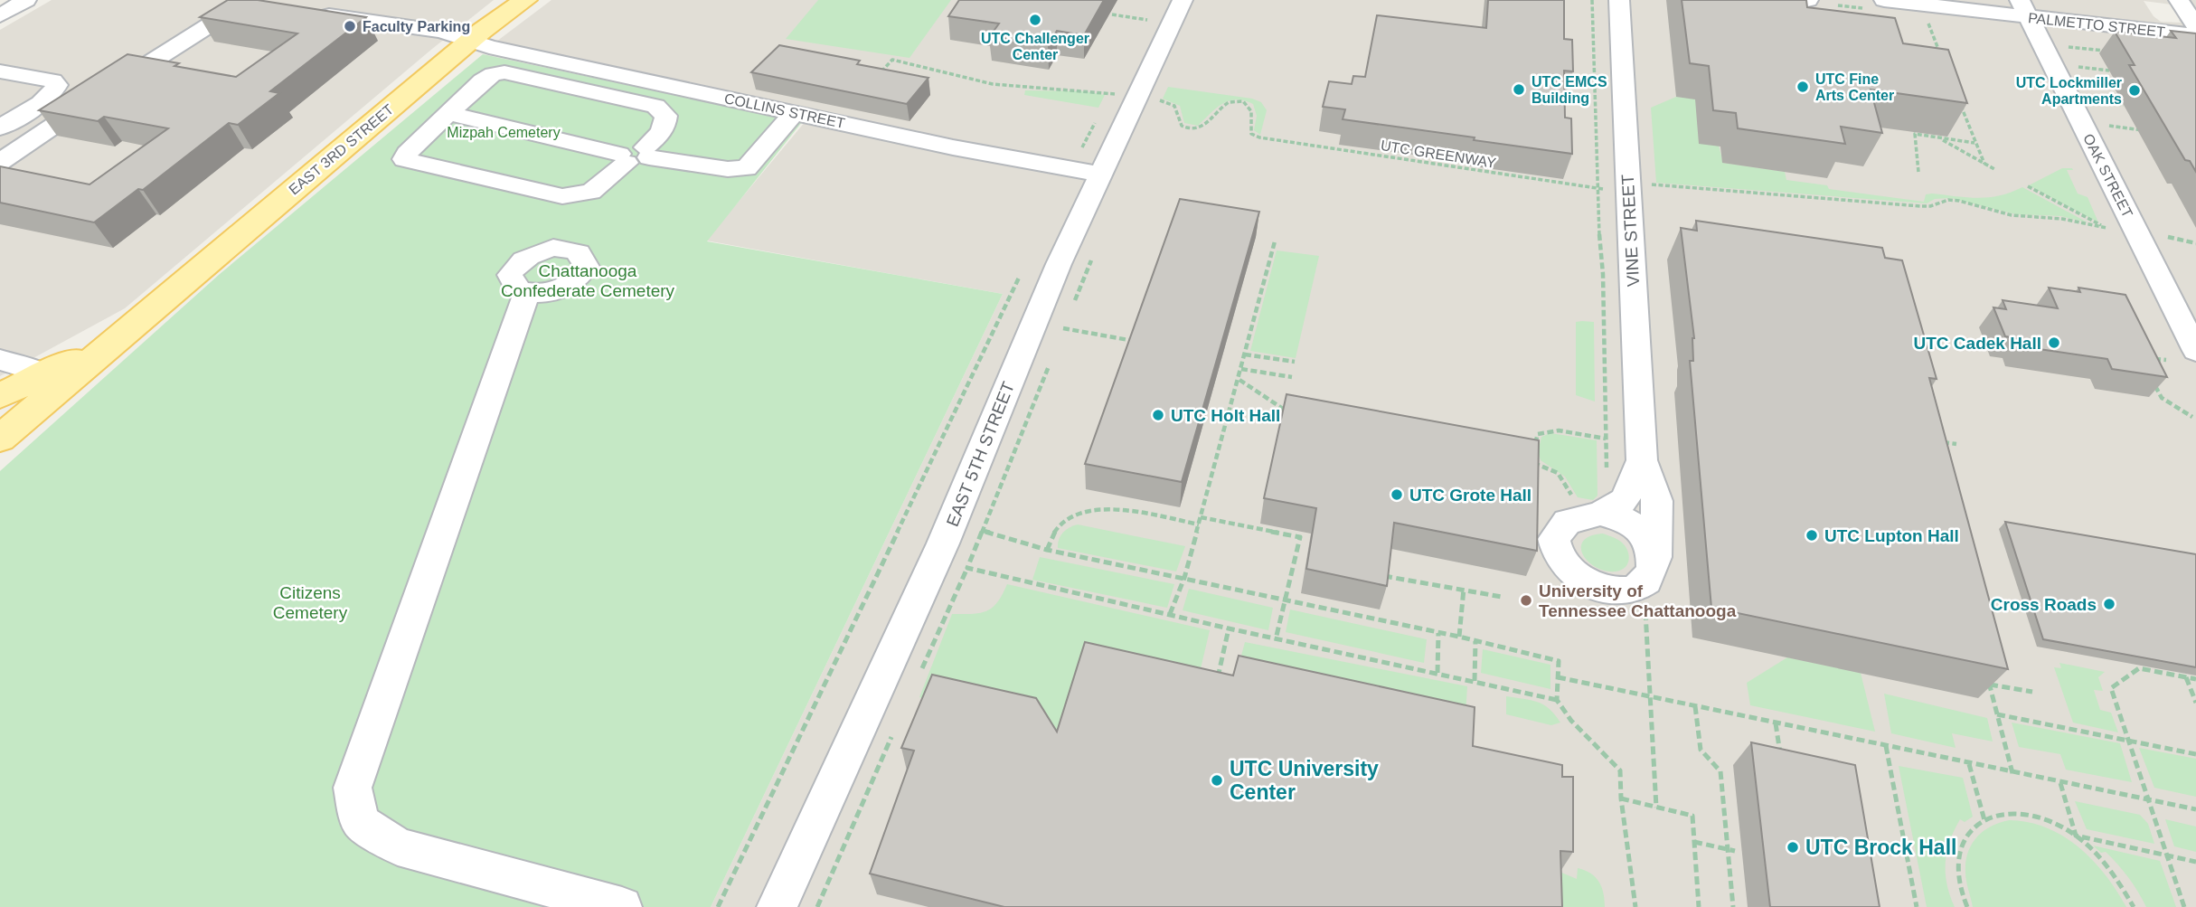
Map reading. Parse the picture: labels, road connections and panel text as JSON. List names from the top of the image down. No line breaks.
{"streets":{"main road":["EAST 3RD STREET"],"street":["PALMETTO STREET","COLLINS STREET","OAK STREET","VINE STREET","EAST 5TH STREET"],"path":["UTC GREENWAY"]},"crossings":[["PALMETTO STREET","OAK STREET"],["COLLINS STREET","EAST 3RD STREET"],["COLLINS STREET","EAST 5TH STREET"],["UTC GREENWAY","VINE STREET"],["UTC GREENWAY","EAST 5TH STREET"]],"parks":["Mizpah Cemetery","Chattanooga Confederate Cemetery","Citizens Cemetery"],"places":["UTC Challenger Center","Faculty Parking","UTC Fine Arts Center","UTC EMCS Building","UTC Lockmiller Apartments","UTC Cadek Hall","UTC Holt Hall","UTC Grote Hall","UTC Lupton Hall","University of Tennessee Chattanooga","Cross Roads","UTC University Center","UTC Brock Hall"]}
